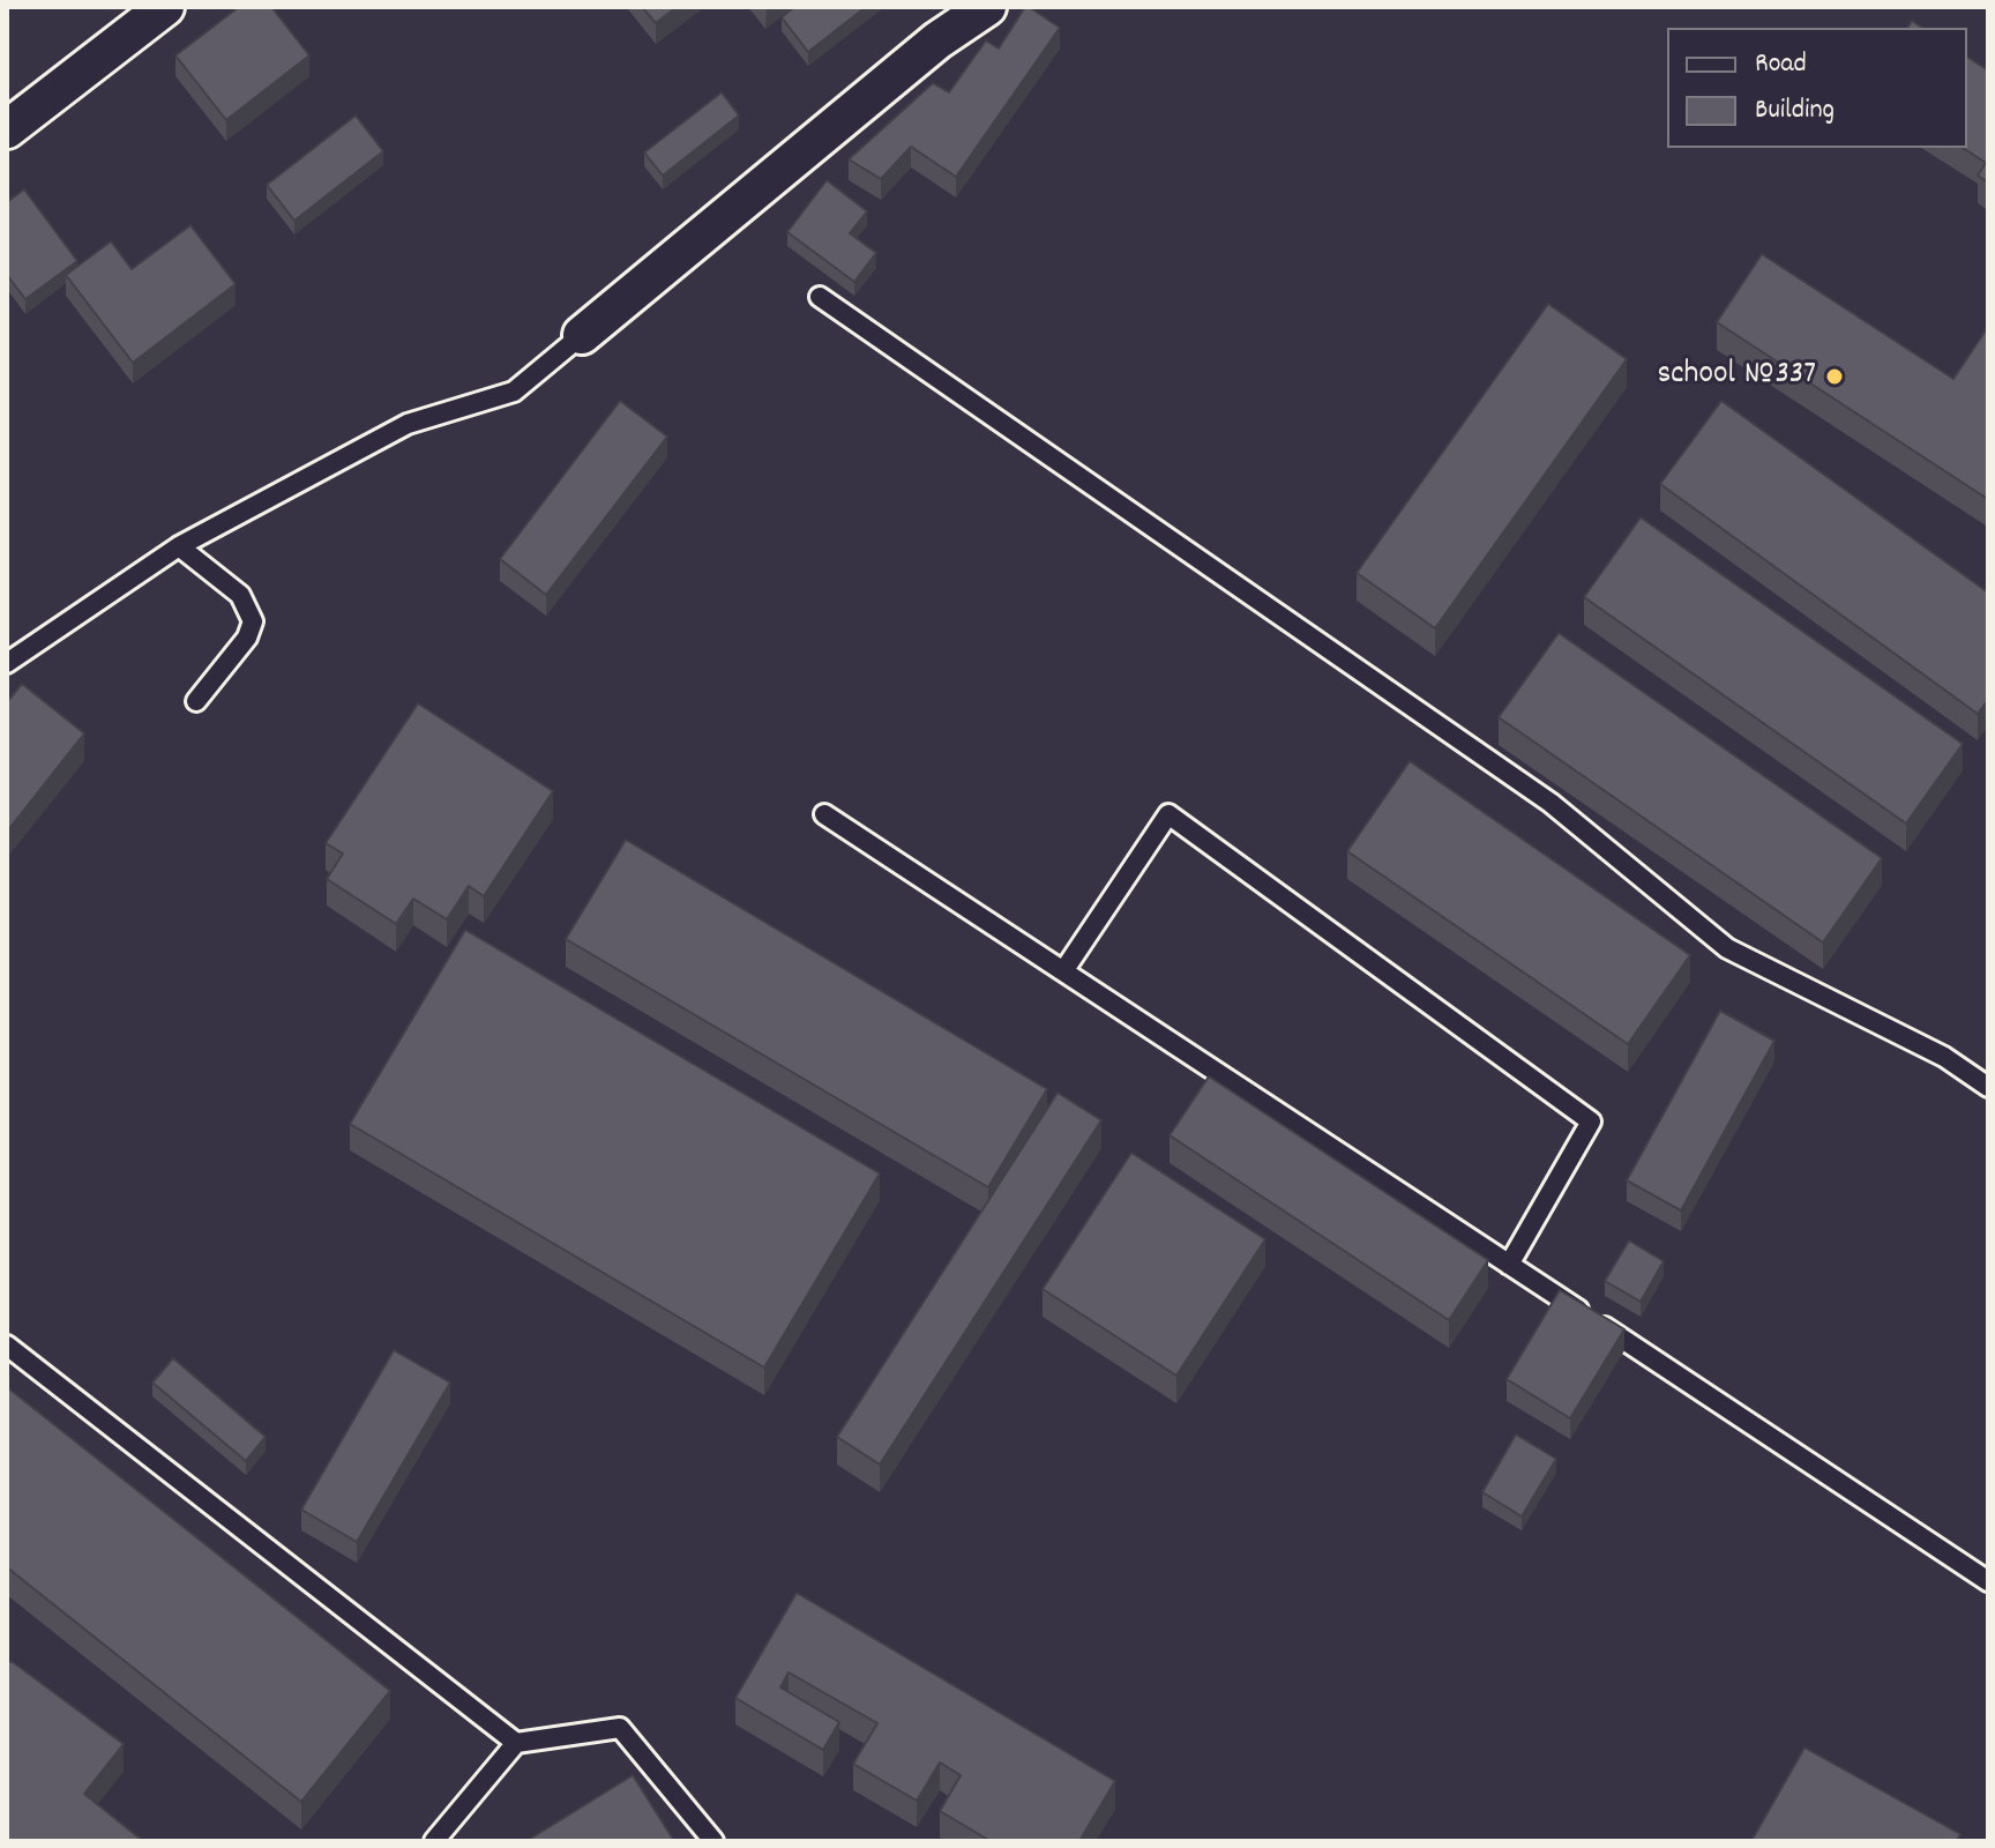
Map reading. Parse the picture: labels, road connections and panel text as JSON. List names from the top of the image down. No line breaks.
{"places":["school №337"],"legend":["Road","Building"]}
